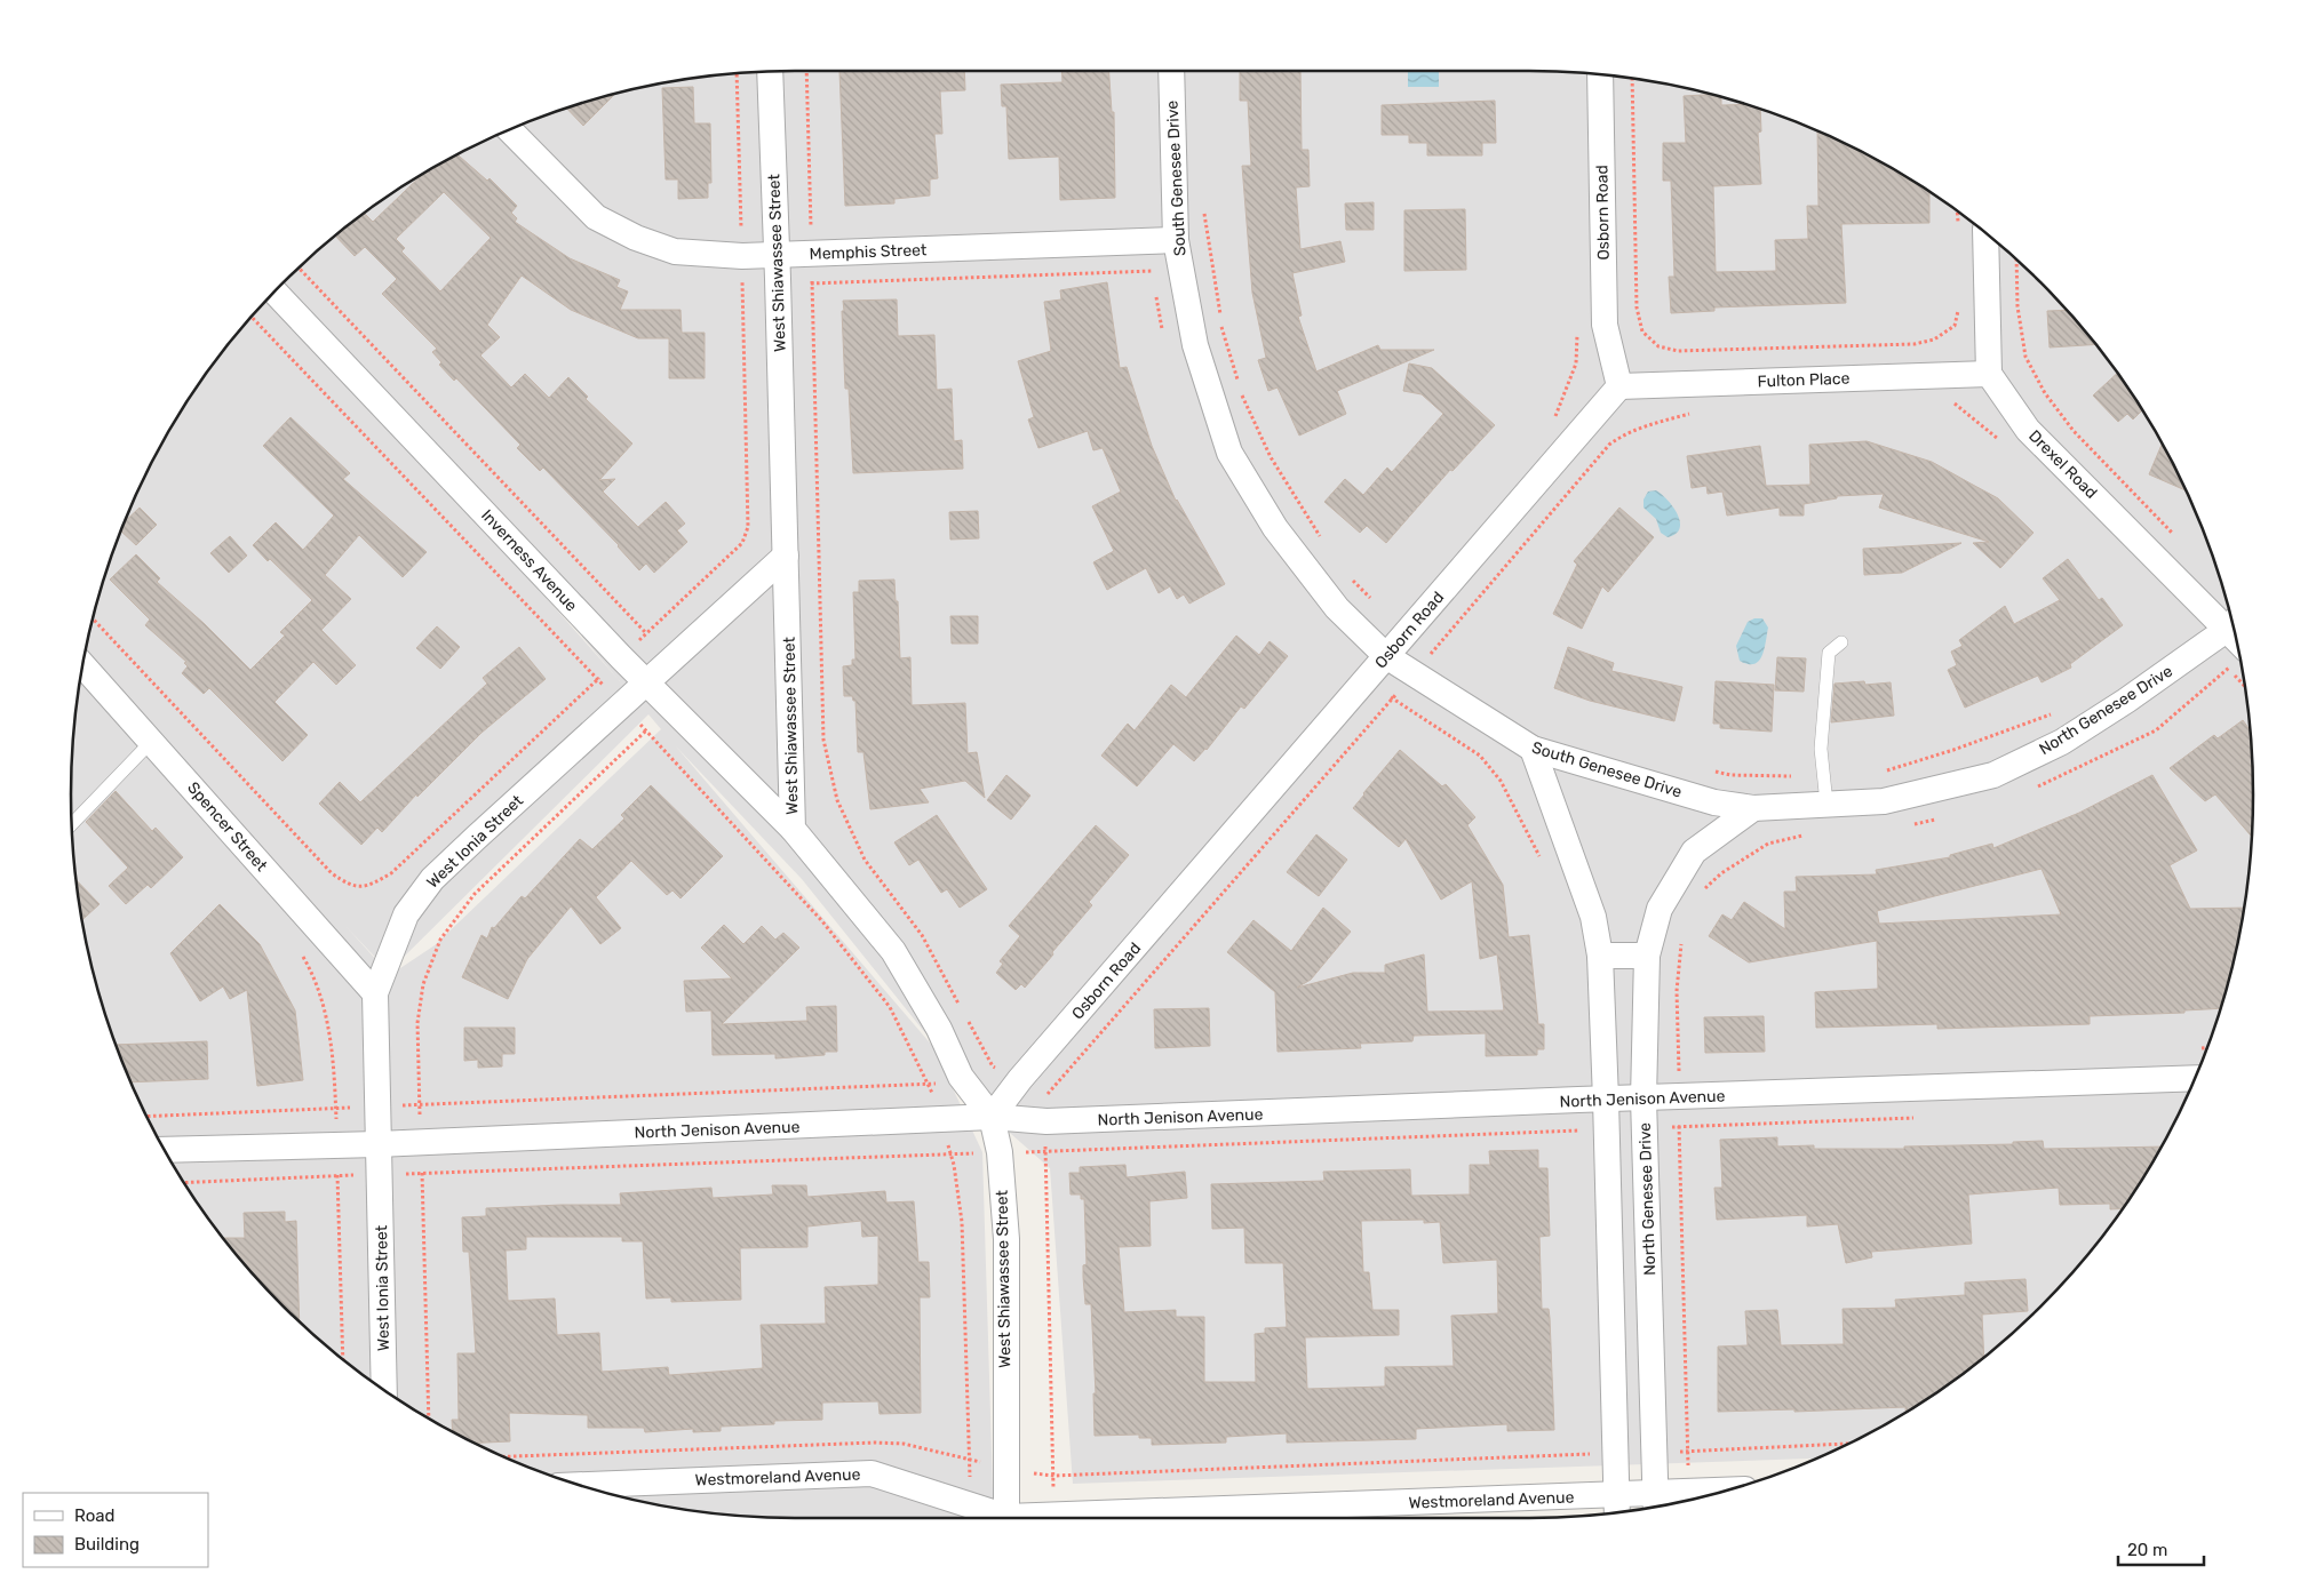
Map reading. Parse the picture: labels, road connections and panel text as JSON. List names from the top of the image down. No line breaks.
{"streets":{"street":["South Genesee Drive","Osborn Road","Memphis Street","West Shiawassee Street","Fulton Place","Drexel Road","Inverness Avenue","North Genesee Drive","Spencer Street","West Ionia Street","North Jenison Avenue","Westmoreland Avenue"]},"crossings":[["South Genesee Drive","Osborn Road"],["South Genesee Drive","Memphis Street"],["South Genesee Drive","North Genesee Drive"],["Osborn Road","West Shiawassee Street"],["Osborn Road","Fulton Place"],["Osborn Road","North Jenison Avenue"],["Memphis Street","West Shiawassee Street"],["West Shiawassee Street","Inverness Avenue"],["West Shiawassee Street","West Ionia Street"],["West Shiawassee Street","North Jenison Avenue"],["Fulton Place","Drexel Road"],["Inverness Avenue","West Ionia Street"],["North Genesee Drive","North Jenison Avenue"],["North Genesee Drive","Westmoreland Avenue"],["Spencer Street","West Ionia Street"],["West Ionia Street","North Jenison Avenue"]],"legend":["Road","Building"],"scale_bar":"20 m"}
